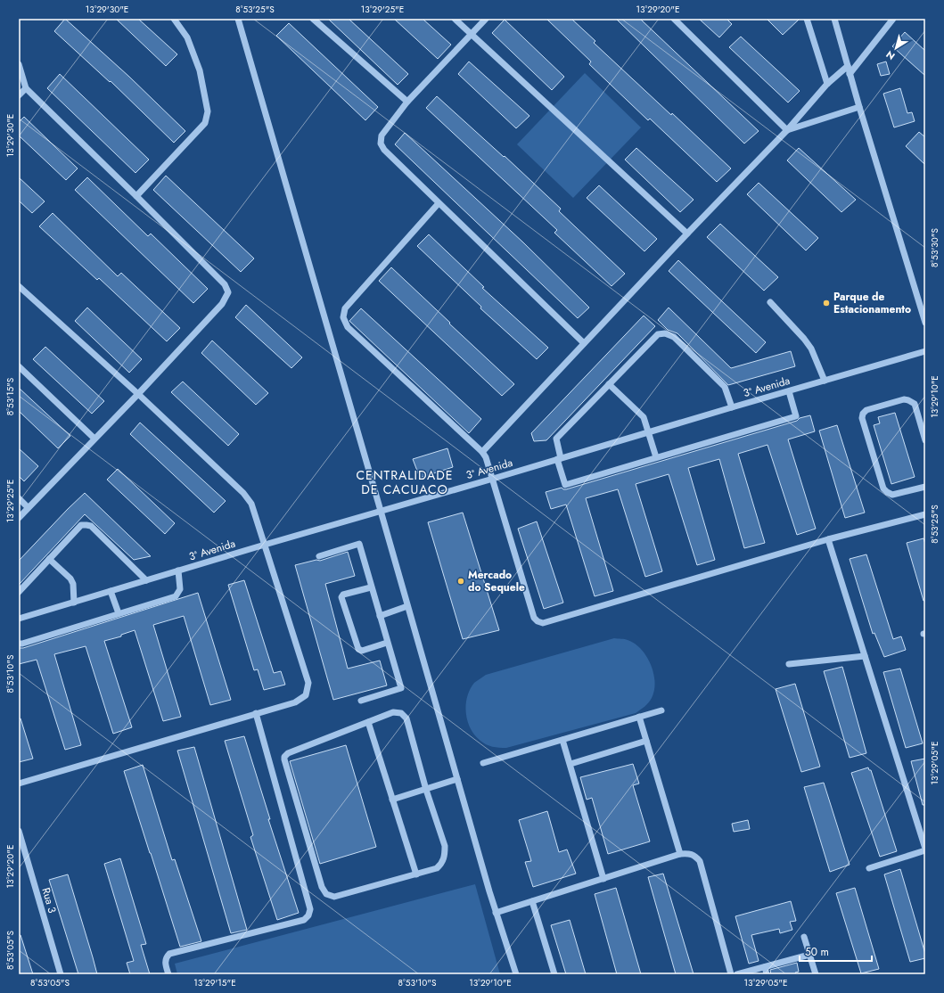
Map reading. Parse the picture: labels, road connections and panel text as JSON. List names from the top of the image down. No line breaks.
{"streets":{"street":["3ª Avenida","Rua 3"]},"districts":["CENTRALIDADE DE CACUACO"],"places":["Parque de Estacionamento","Mercado do Sequele"],"scale_bar":"50 m","north":"bottom left","coordinates":["13°29'30\"E","8°53'25\"S","13°29'25\"E","13°29'20\"E","8°53'30\"S","8°53'15\"S","13°29'10\"E","8°53'10\"S","13°29'05\"E","8°53'05\"S","13°29'15\"E"]}
